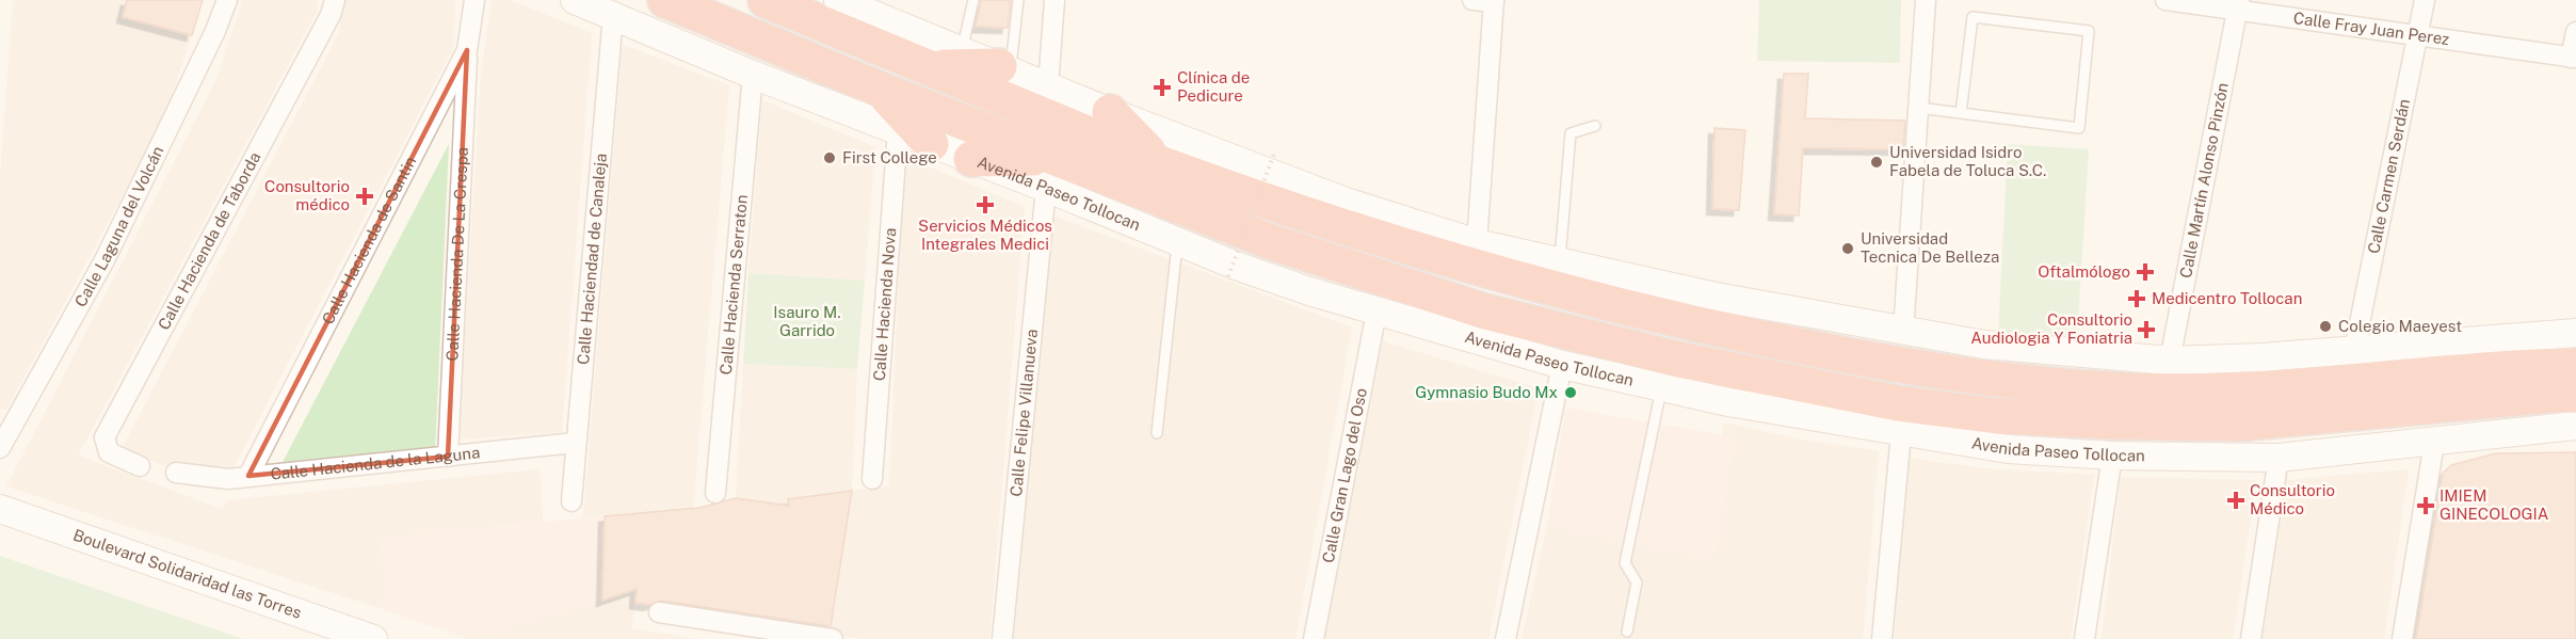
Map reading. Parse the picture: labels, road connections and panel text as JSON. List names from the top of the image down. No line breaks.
{"streets":{"highway":["Avenida Paseo Tollocan"],"main road":["Boulevard Solidaridad las Torres"],"street":["Calle Fray Juan Perez","Calle Carmen Serdán","Calle Martín Alonso Pinzón","Calle Laguna del Volcán","Calle Hacienda de Santin","Calle Hacienda de Taborda","Calle Hacienda De La Crespa","Calle Haciendad de Canaleja","Calle Hacienda Serraton","Calle Hacienda Nova","Calle Felipe Villanueva","Calle Hacienda de la Laguna","Calle Gran Lago del Oso"]},"crossings":[["Calle Fray Juan Perez","Calle Carmen Serdán"],["Calle Fray Juan Perez","Calle Martín Alonso Pinzón"],["Avenida Paseo Tollocan","Calle Haciendad de Canaleja"],["Avenida Paseo Tollocan","Calle Hacienda Serraton"],["Avenida Paseo Tollocan","Calle Hacienda Nova"],["Avenida Paseo Tollocan","Calle Felipe Villanueva"],["Avenida Paseo Tollocan","Calle Gran Lago del Oso"],["Calle Hacienda de Santin","Calle Hacienda De La Crespa"],["Calle Hacienda de Santin","Calle Hacienda de la Laguna"],["Calle Hacienda De La Crespa","Calle Hacienda de la Laguna"],["Calle Haciendad de Canaleja","Calle Hacienda de la Laguna"]],"parks":["Isauro M. Garrido"],"places":{"health":["Clínica de Pedicure","Consultorio médico","Servicios Médicos Integrales Medici","Oftalmólogo","Medicentro Tollocan","Consultorio Audiologia Y Foniatria","Consultorio Médico","IMIEM GINECOLOGIA"],"other":["First College","Universidad Isidro Fabela de Toluca S.C.","Universidad Tecnica De Belleza","Colegio Maeyest","Gymnasio Budo Mx"]}}
